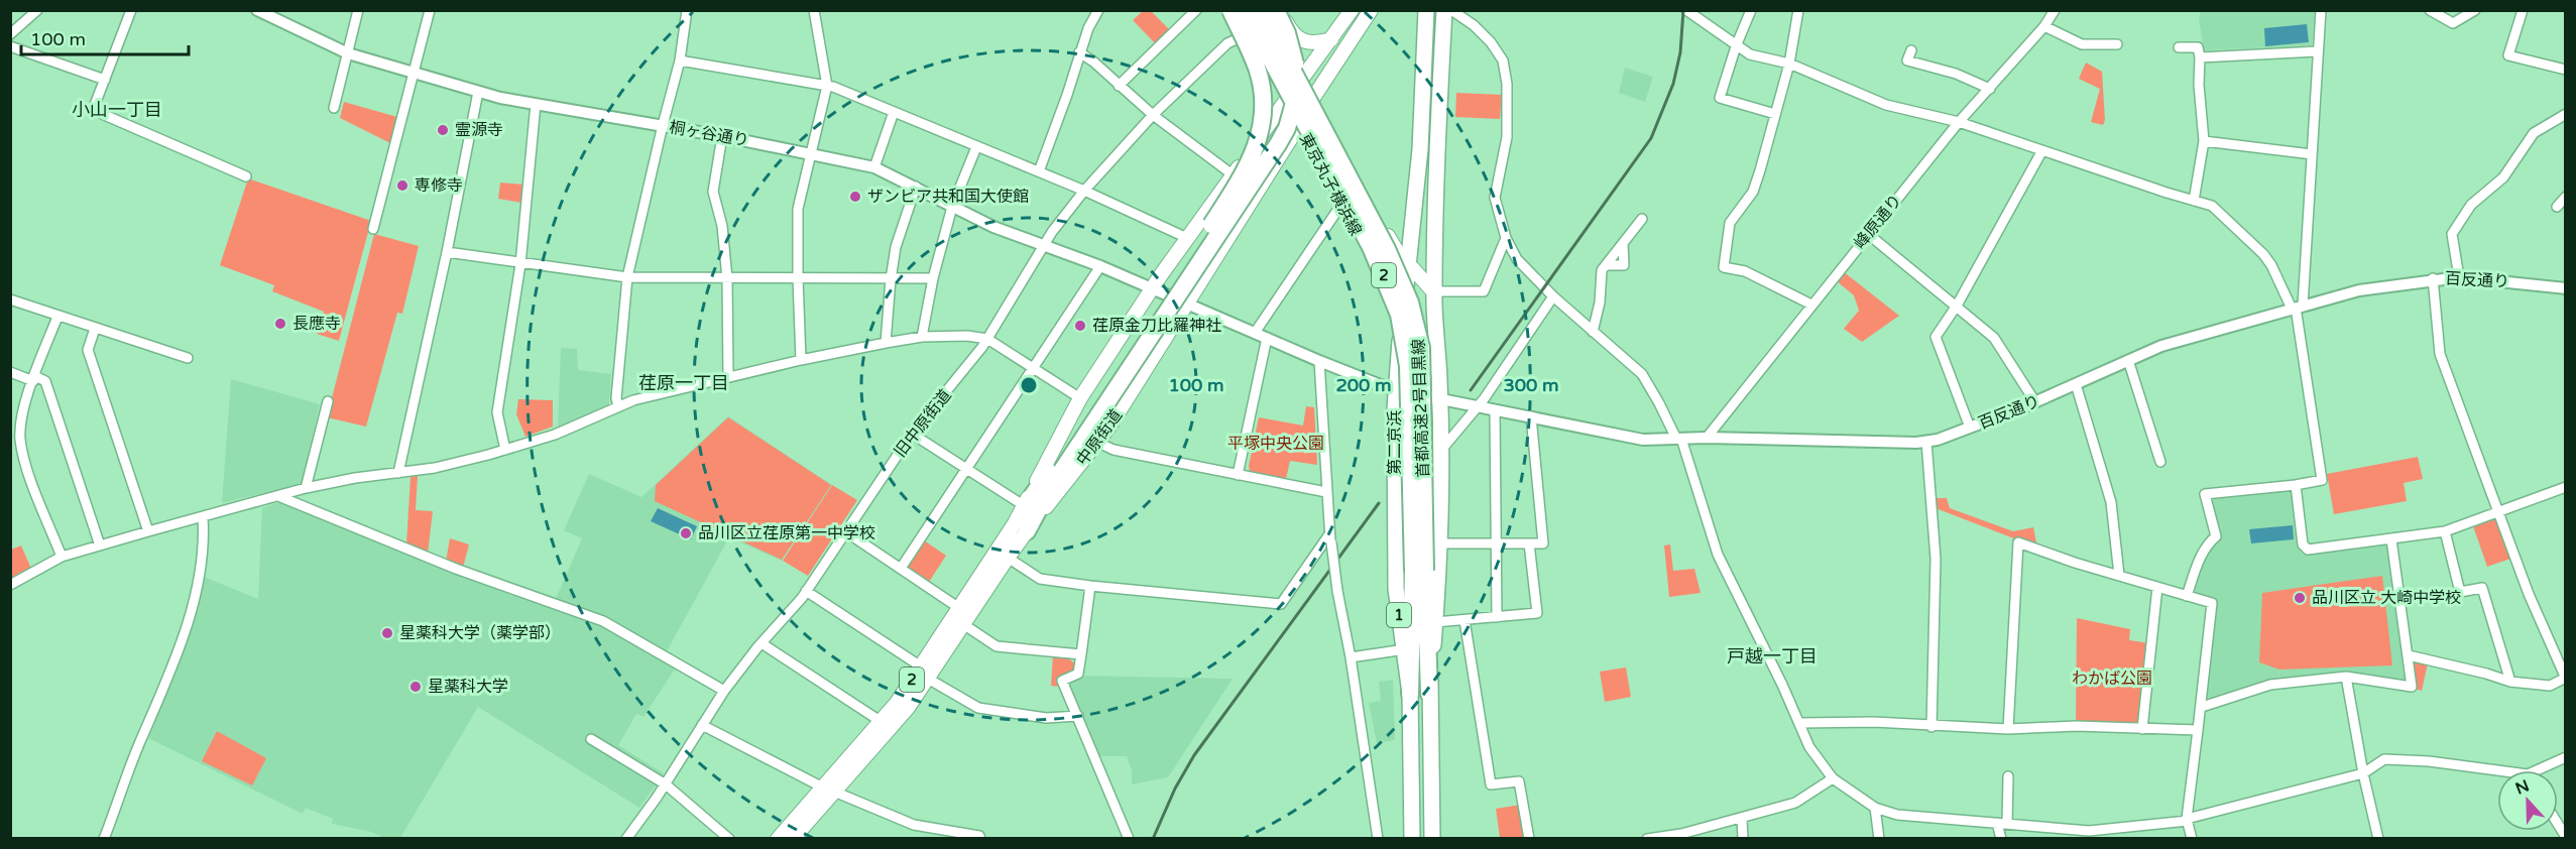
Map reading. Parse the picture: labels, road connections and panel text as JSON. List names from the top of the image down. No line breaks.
{"streets":{"highway":["2","首都高速2号目黒線","第二京浜","1"],"main road":["東京丸子横浜線","中原街道"],"street":["桐ヶ谷通り","峰原通り","百反通り","旧中原街道"]},"crossings":[["桐ヶ谷通り","2"],["桐ヶ谷通り","百反通り"],["桐ヶ谷通り","旧中原街道"],["桐ヶ谷通り","中原街道"],["東京丸子横浜線","2"],["東京丸子横浜線","旧中原街道"],["東京丸子横浜線","中原街道"],["東京丸子横浜線","第二京浜"],["東京丸子横浜線","1"],["峰原通り","百反通り"],["2","中原街道"],["百反通り","第二京浜"],["百反通り","1"],["首都高速2号目黒線","第二京浜"],["首都高速2号目黒線","1"]],"districts":["小山一丁目","荏原一丁目","戸越一丁目"],"parks":["平塚中央公園","わかば公園"],"places":["霊源寺","専修寺","ザンビア共和国大使館","長應寺","荏原金刀比羅神社","品川区立荏原第一中学校","品川区立 大崎中学校","星薬科大学（薬学部）","星薬科大学"],"scale_bar":"100 m","north":"top","rings":["100 m","200 m","300 m"]}
